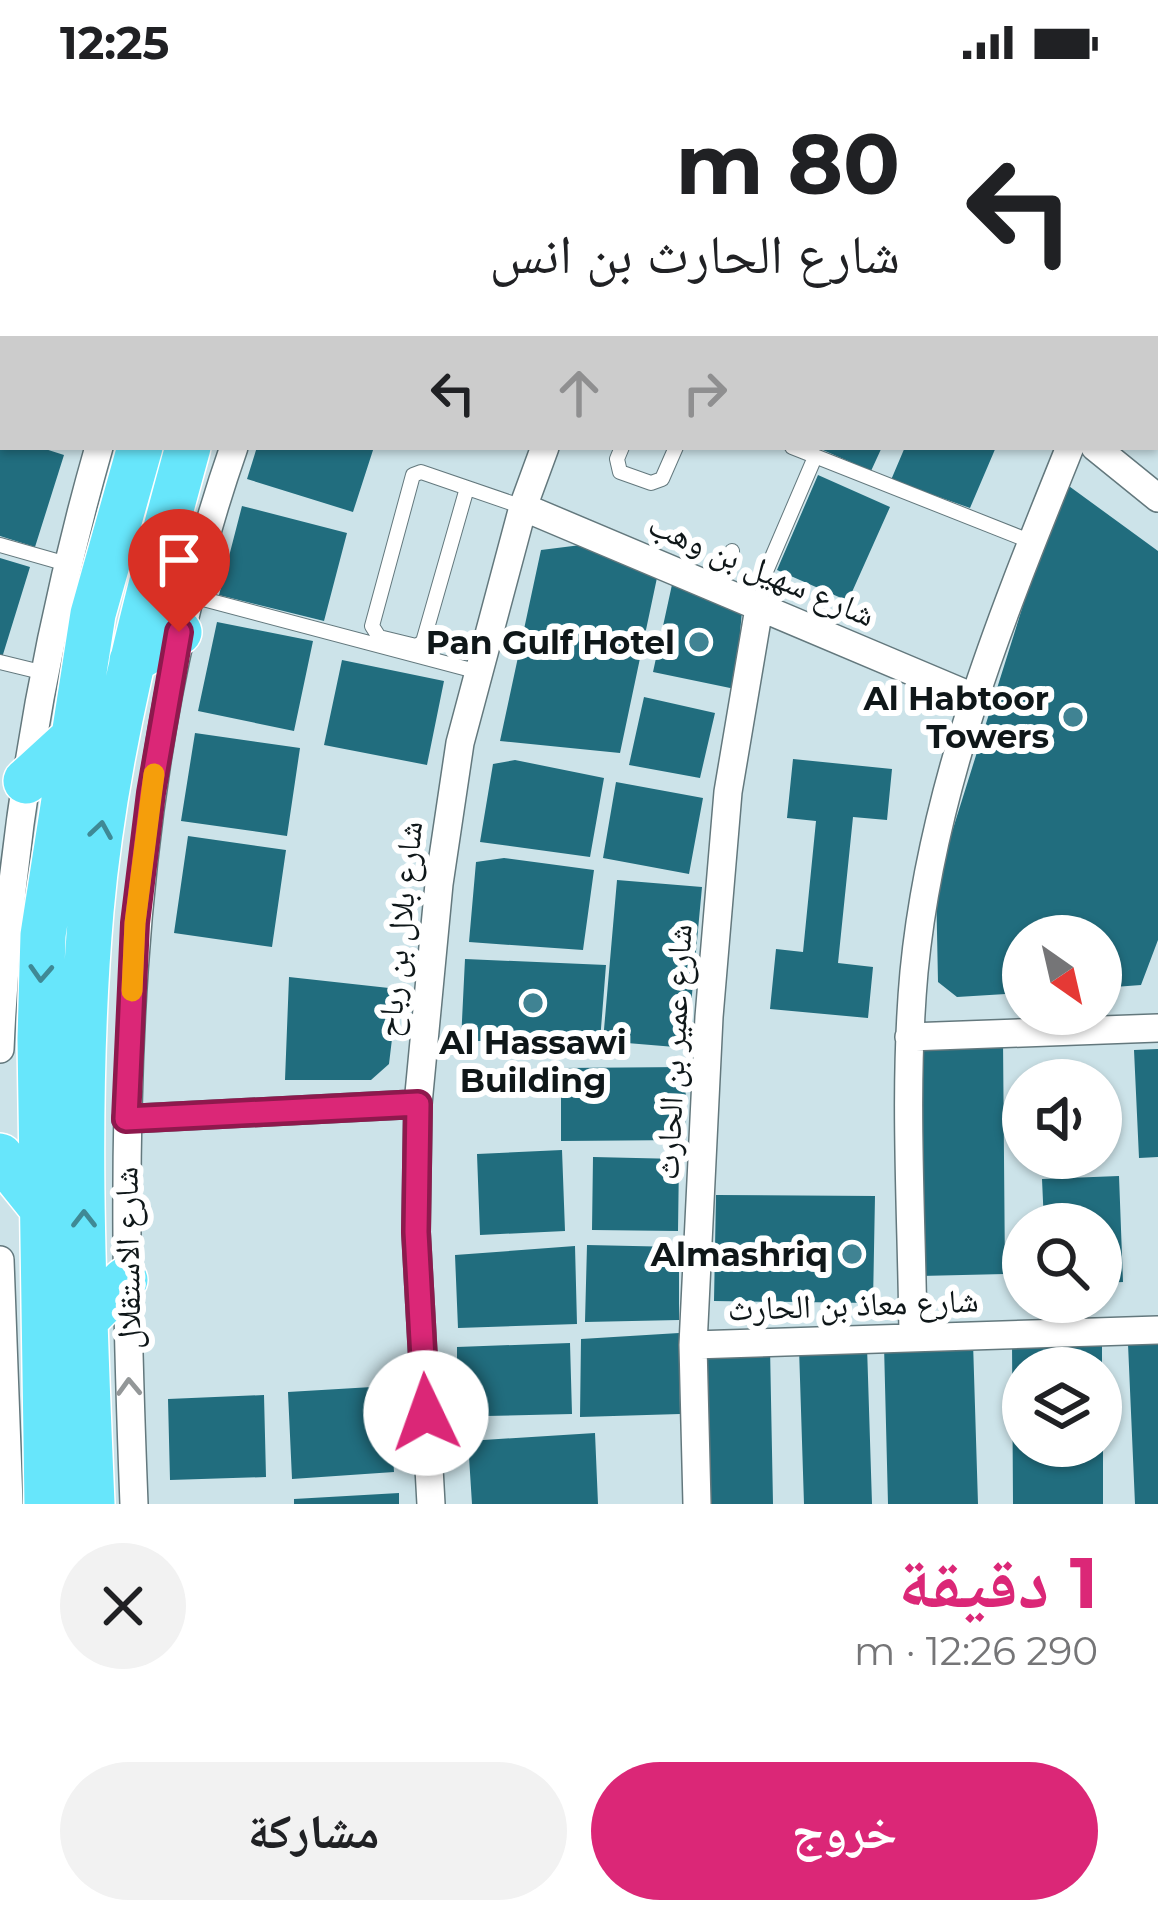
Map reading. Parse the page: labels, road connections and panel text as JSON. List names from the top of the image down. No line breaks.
{"streets":{"main road":["شارع الاستقلال"],"street":["شارع سهيل بن وهب","شارع بلال بن رباح","شارع عمير بن الحارث","شارع معاذ بن الحارث"]},"crossings":[["شارع سهيل بن وهب","شارع بلال بن رباح"],["شارع سهيل بن وهب","شارع عمير بن الحارث"],["شارع عمير بن الحارث","شارع معاذ بن الحارث"]],"places":["Pan Gulf Hotel","Al Habtoor Towers","Al Hassawi Building","Almashriq"],"north":"bottom right","page":{"status":"12:25","turn":["80 m","شارع الحارث بن انس"],"heading":["1 دقيقة","290 m · 12:26"],"buttons":["خروج","مشاركة"]}}
